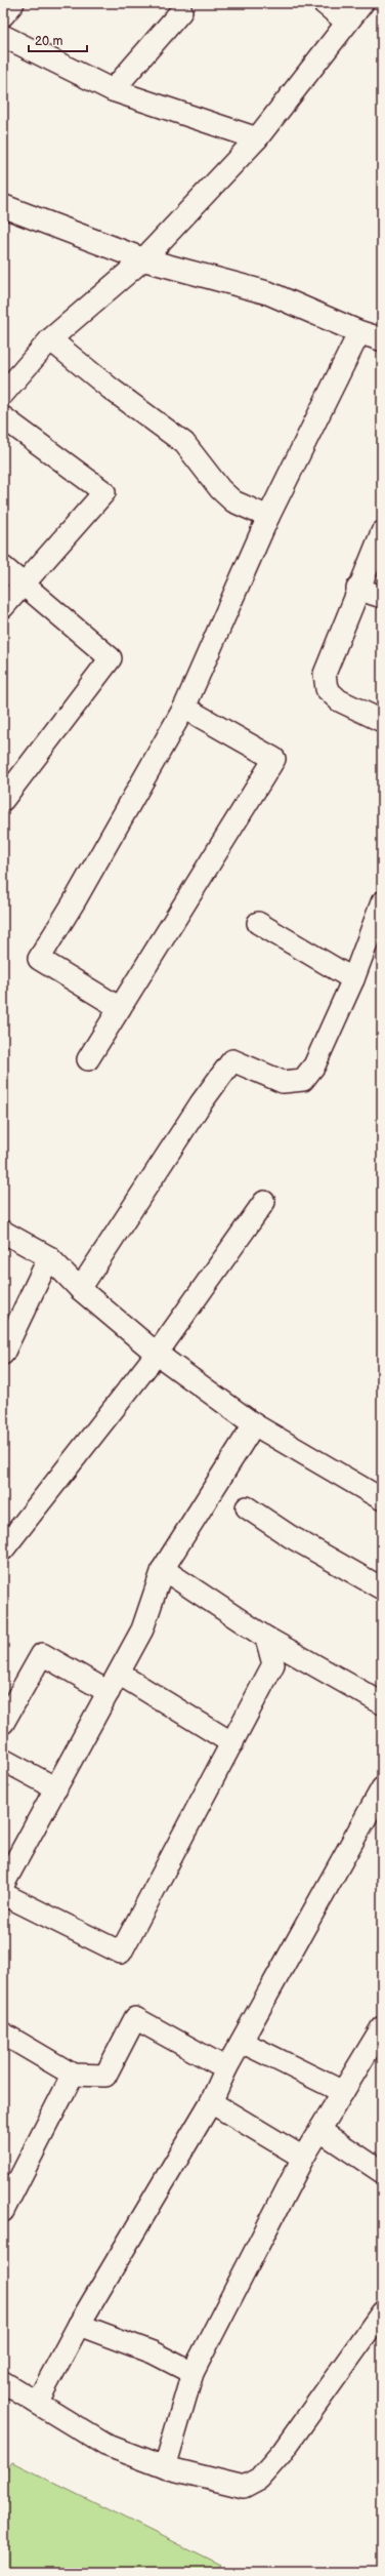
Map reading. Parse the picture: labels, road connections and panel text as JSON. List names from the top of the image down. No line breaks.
{"scale_bar":"20 m"}
